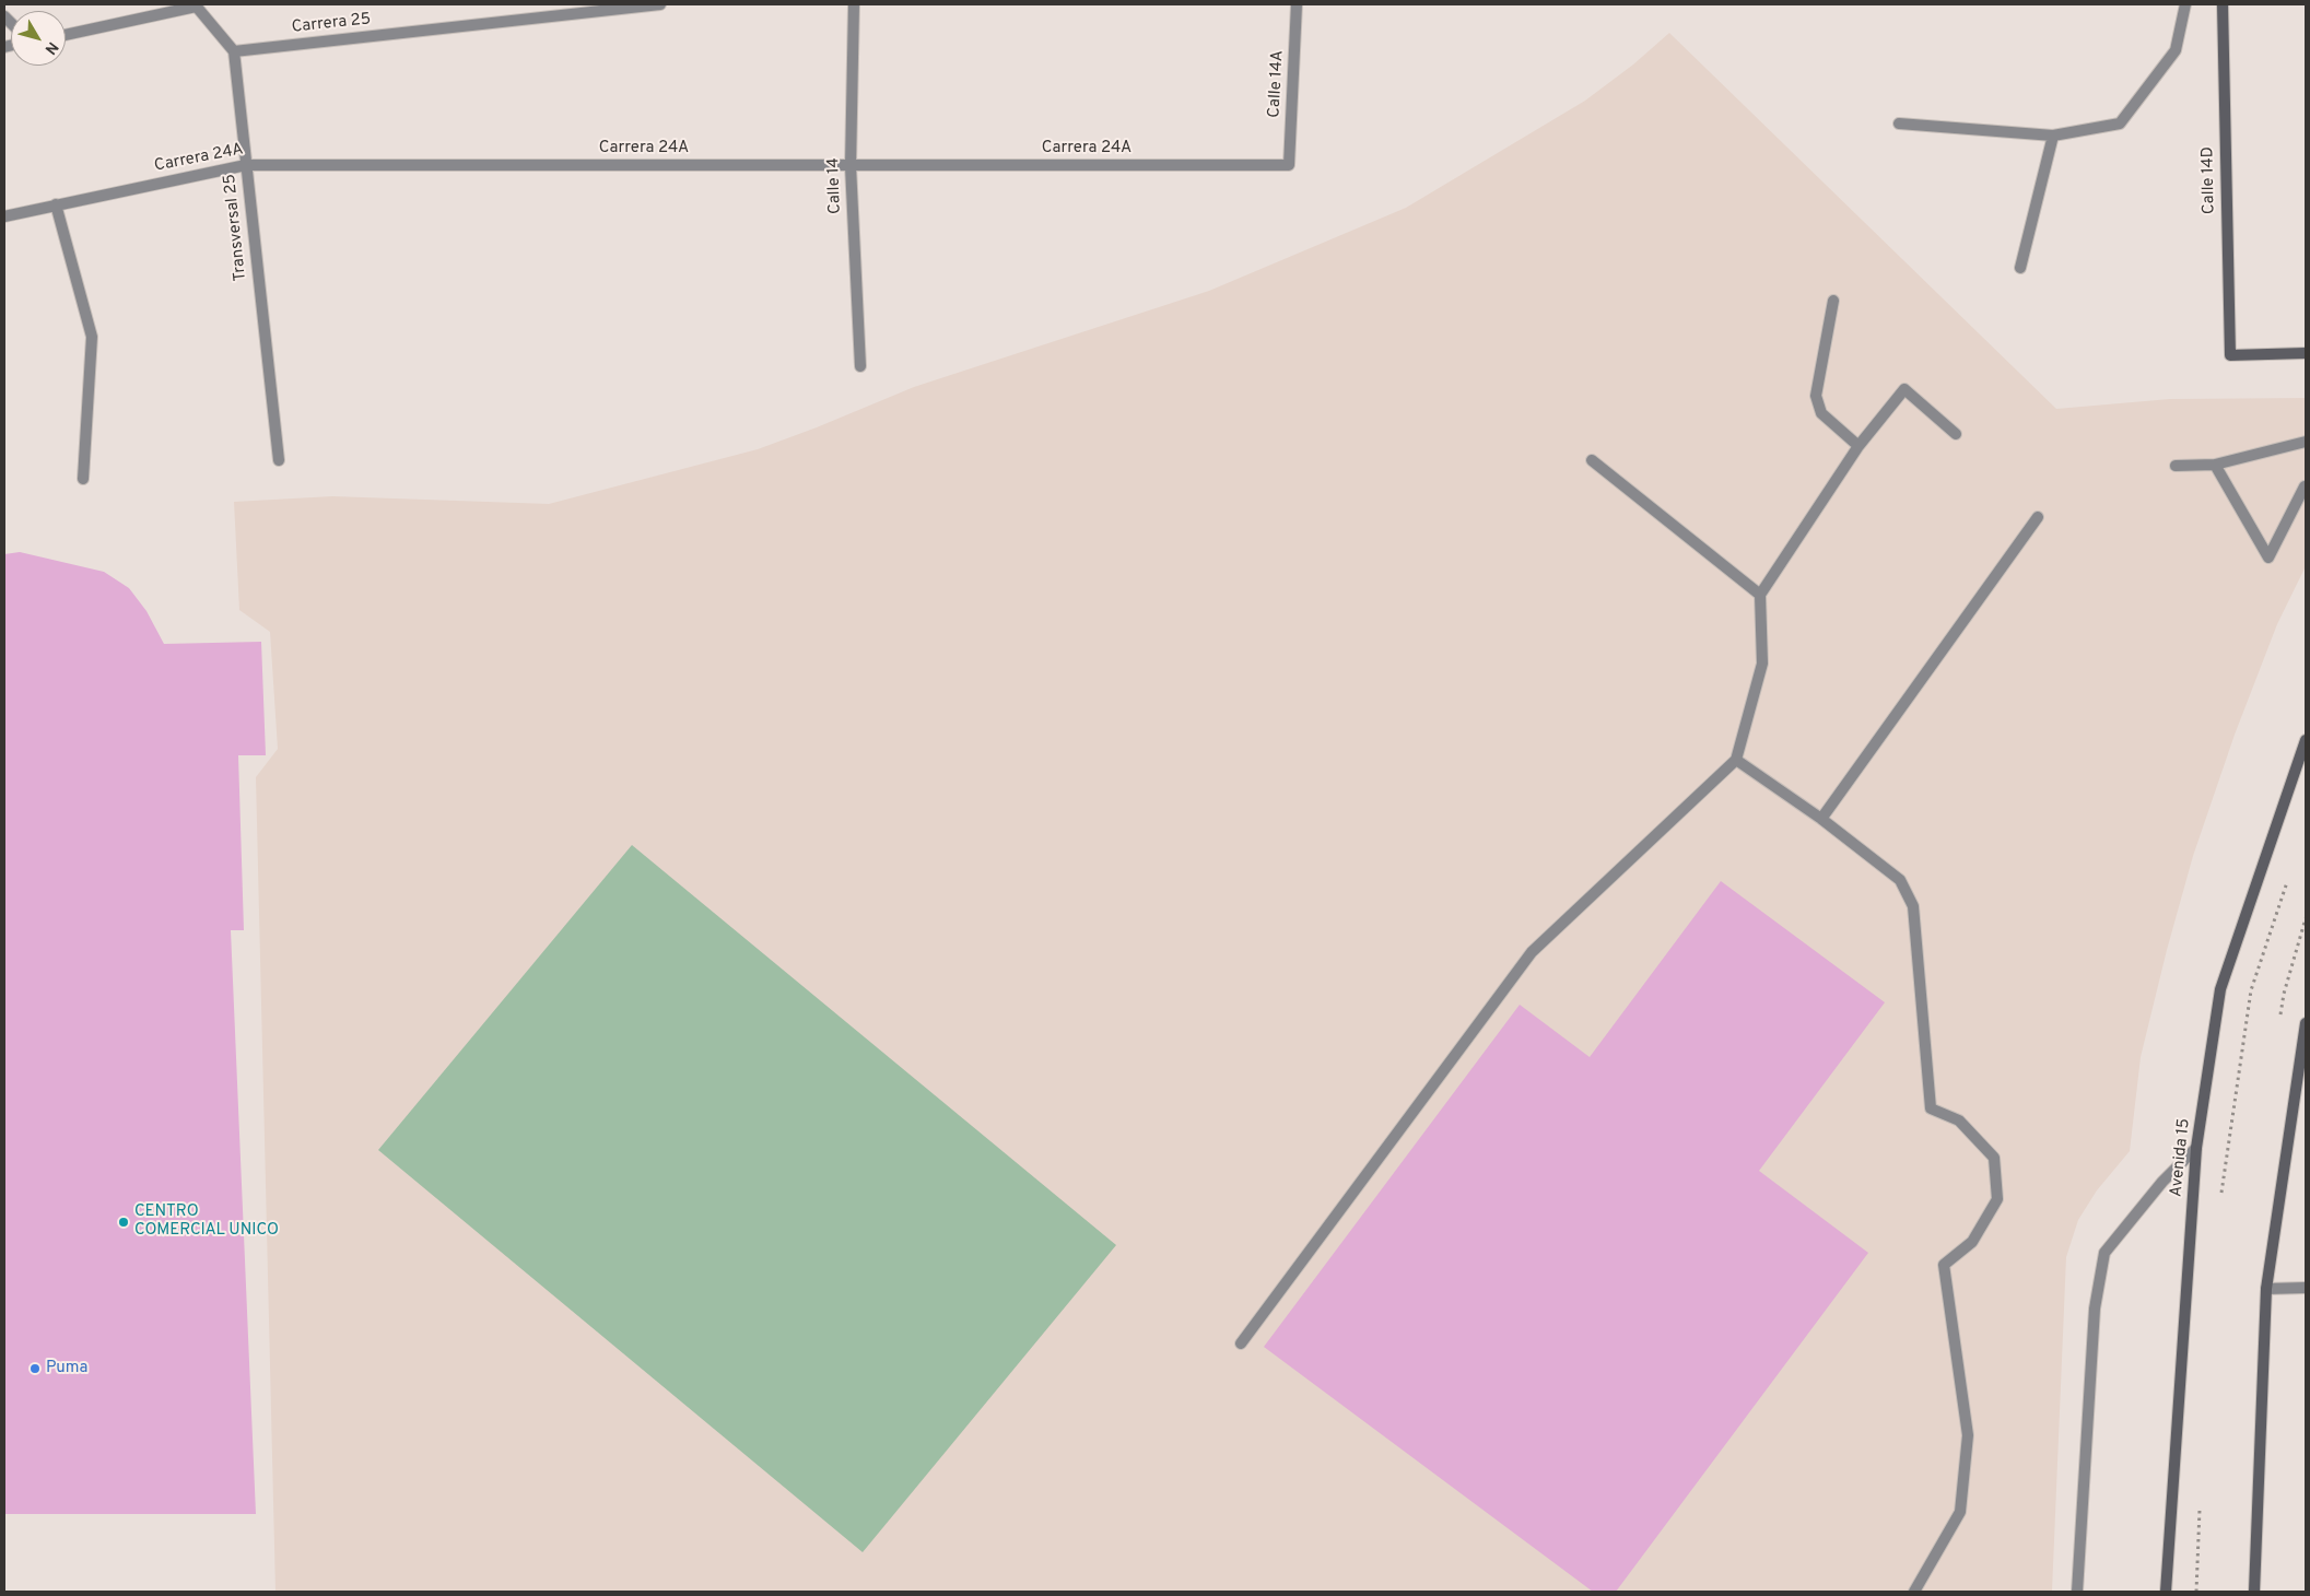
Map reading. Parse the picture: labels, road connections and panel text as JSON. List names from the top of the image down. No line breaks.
{"streets":{"main road":["Calle 14D","Avenida 15"],"street":["Carrera 25","Calle 14A","Carrera 24A","Calle 14","Transversal 25"]},"crossings":[["Carrera 25","Transversal 25"],["Calle 14A","Carrera 24A"],["Carrera 24A","Calle 14"],["Carrera 24A","Transversal 25"]],"places":["CENTRO COMERCIAL UNICO","Puma"],"north":"bottom right"}
